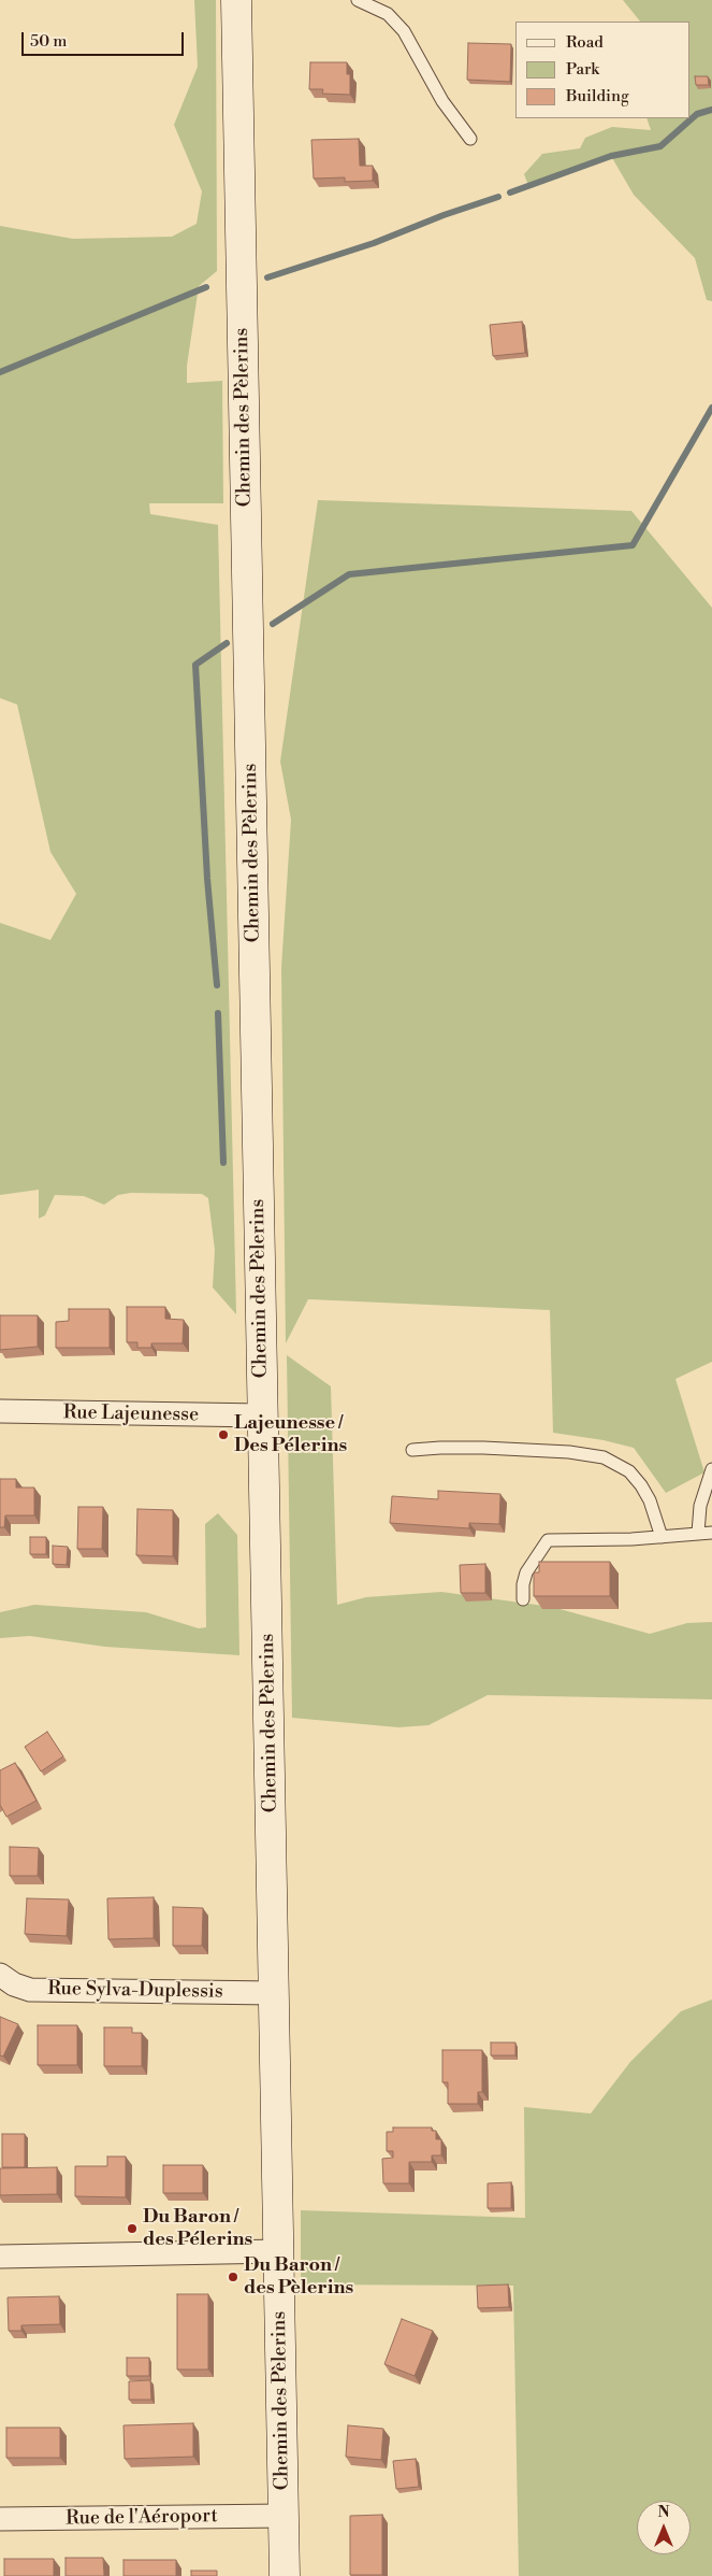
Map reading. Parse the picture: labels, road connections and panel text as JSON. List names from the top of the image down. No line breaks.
{"streets":{"street":["Chemin des Pèlerins","Rue Lajeunesse","Rue Sylva-Duplessis","Rue de l'Aéroport"]},"crossings":[["Chemin des Pèlerins","Rue Lajeunesse"],["Chemin des Pèlerins","Rue Sylva-Duplessis"],["Chemin des Pèlerins","Rue de l'Aéroport"]],"places":["Lajeunesse / Des Pélerins","Du Baron / des Pélerins","Du Baron / des Pèlerins"],"legend":["Road","Park","Building"],"scale_bar":"50 m","north":"top"}
